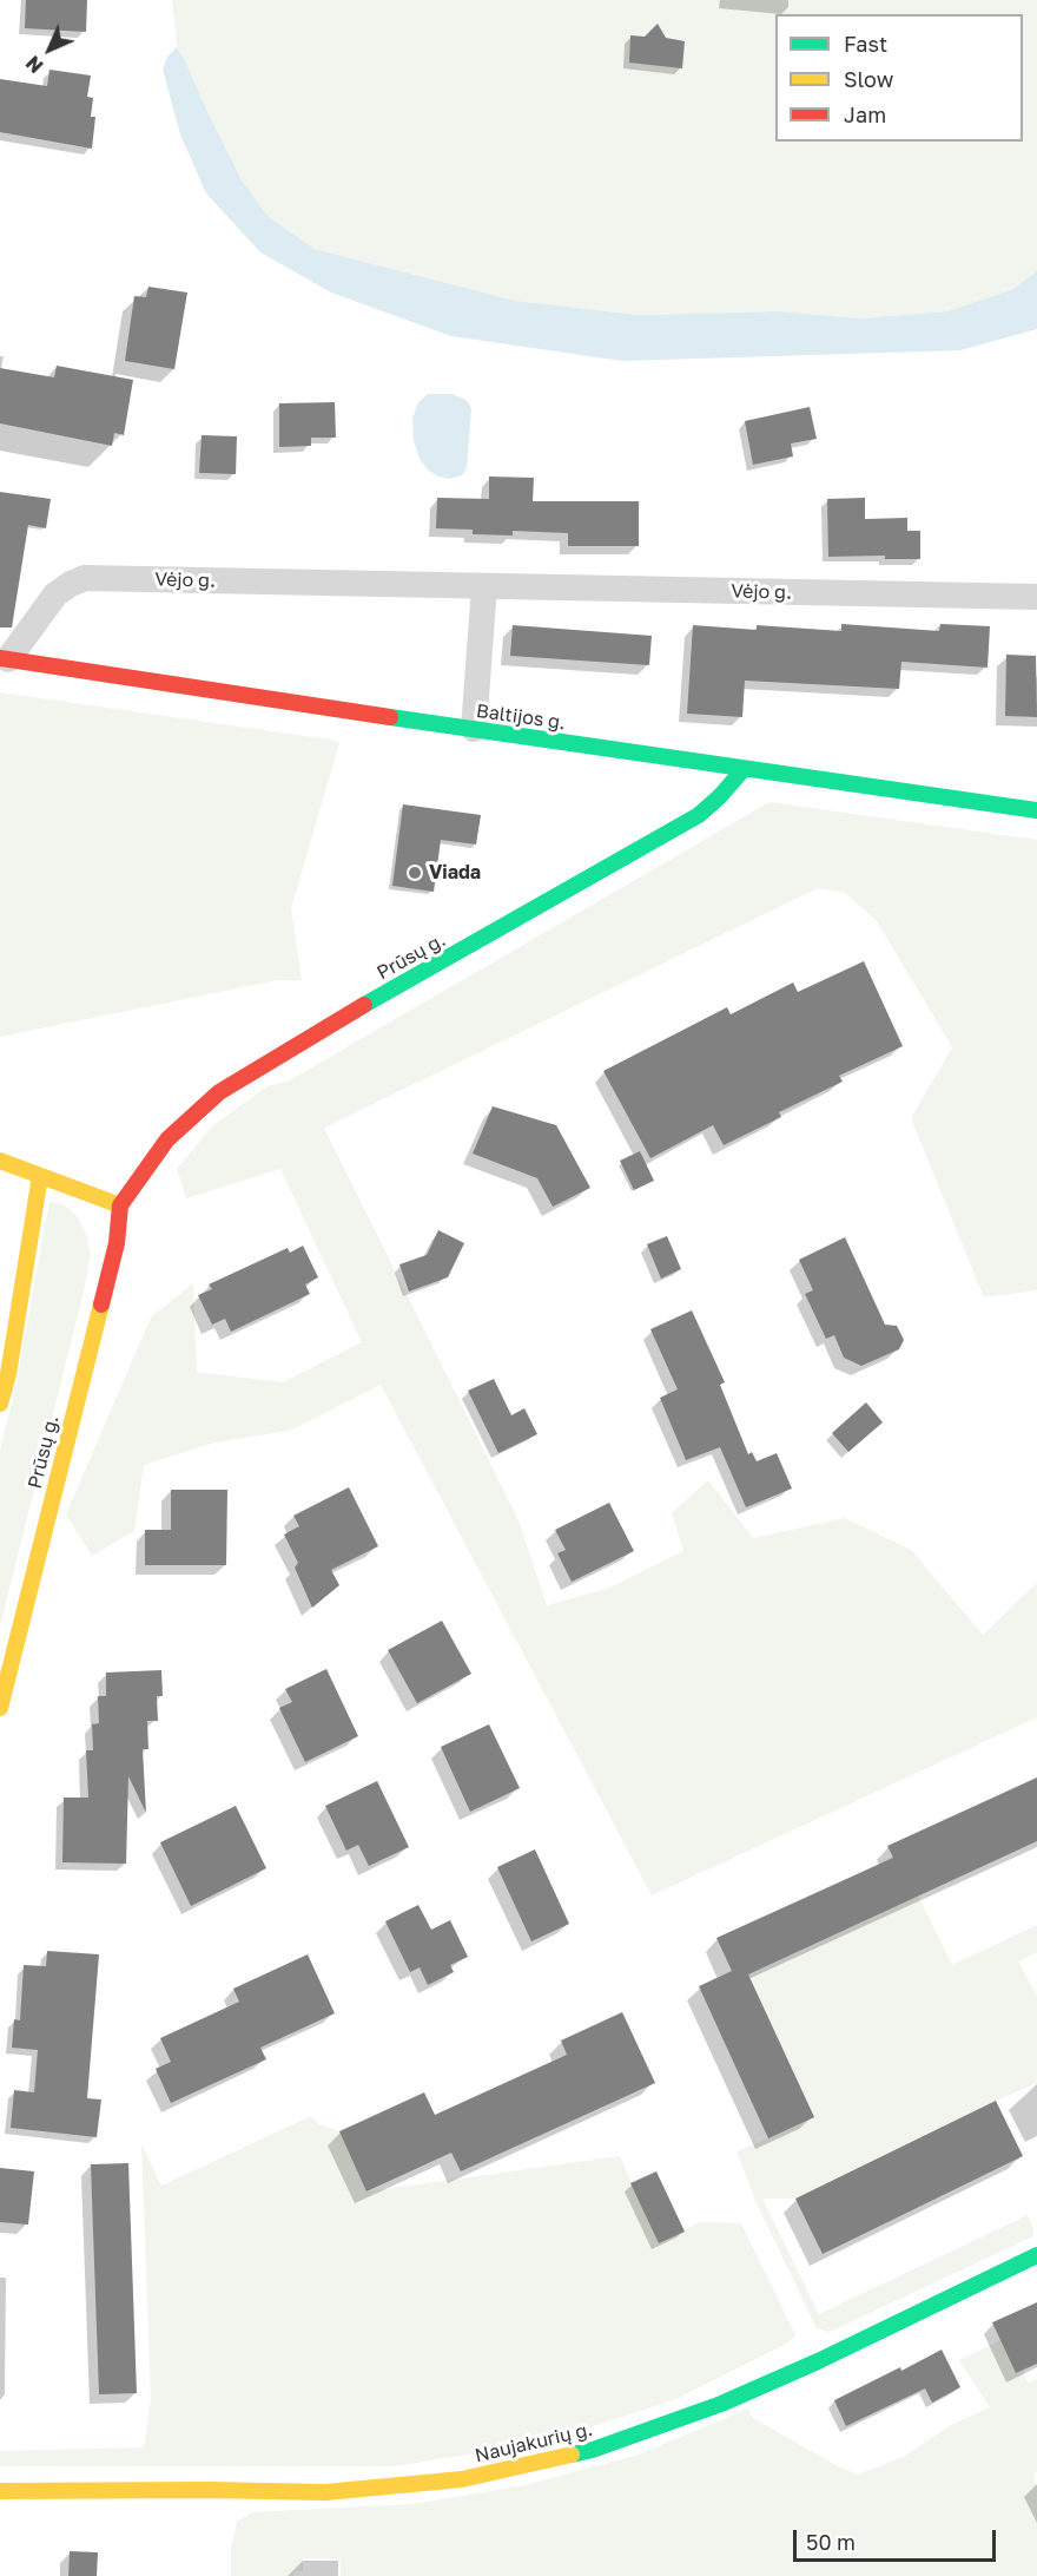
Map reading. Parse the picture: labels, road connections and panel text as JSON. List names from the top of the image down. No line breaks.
{"streets":{"street":["Vėjo g.","Baltijos g.","Prūsų g.","Naujakurių g."]},"crossings":[["Vėjo g.","Baltijos g."],["Baltijos g.","Prūsų g."]],"places":["Viada"],"legend":["Fast","Slow","Jam"],"scale_bar":"50 m","north":"bottom left"}
